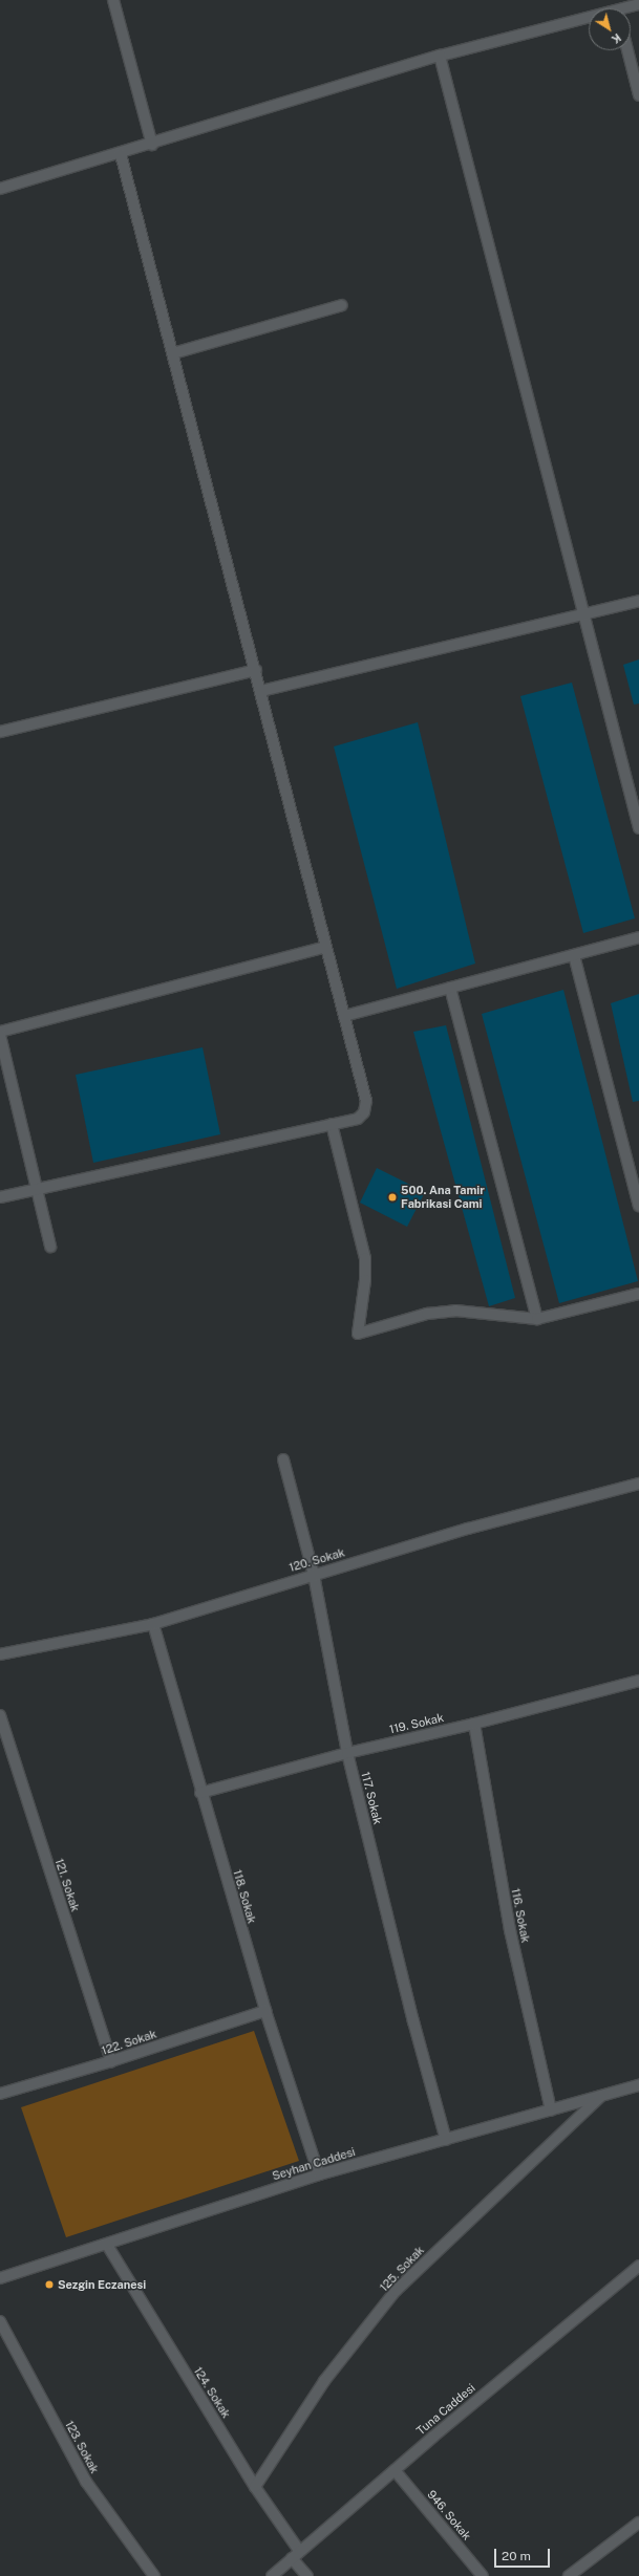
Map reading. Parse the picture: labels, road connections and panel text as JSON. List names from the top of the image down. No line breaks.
{"streets":{"street":["120. Sokak","119. Sokak","117. Sokak","121. Sokak","118. Sokak","116. Sokak","122. Sokak","Seyhan Caddesi","125. Sokak","124. Sokak","Tuna Caddesi","123. Sokak","946. Sokak"]},"crossings":[["120. Sokak","117. Sokak"],["120. Sokak","118. Sokak"],["119. Sokak","117. Sokak"],["119. Sokak","118. Sokak"],["119. Sokak","116. Sokak"],["117. Sokak","Seyhan Caddesi"],["121. Sokak","122. Sokak"],["118. Sokak","122. Sokak"],["118. Sokak","Seyhan Caddesi"],["116. Sokak","Seyhan Caddesi"],["Seyhan Caddesi","125. Sokak"],["Seyhan Caddesi","124. Sokak"],["125. Sokak","124. Sokak"],["124. Sokak","Tuna Caddesi"],["Tuna Caddesi","946. Sokak"]],"places":["500. Ana Tamir Fabrikasi Cami","Sezgin Eczanesi"],"scale_bar":"20 m","north":"bottom right"}
